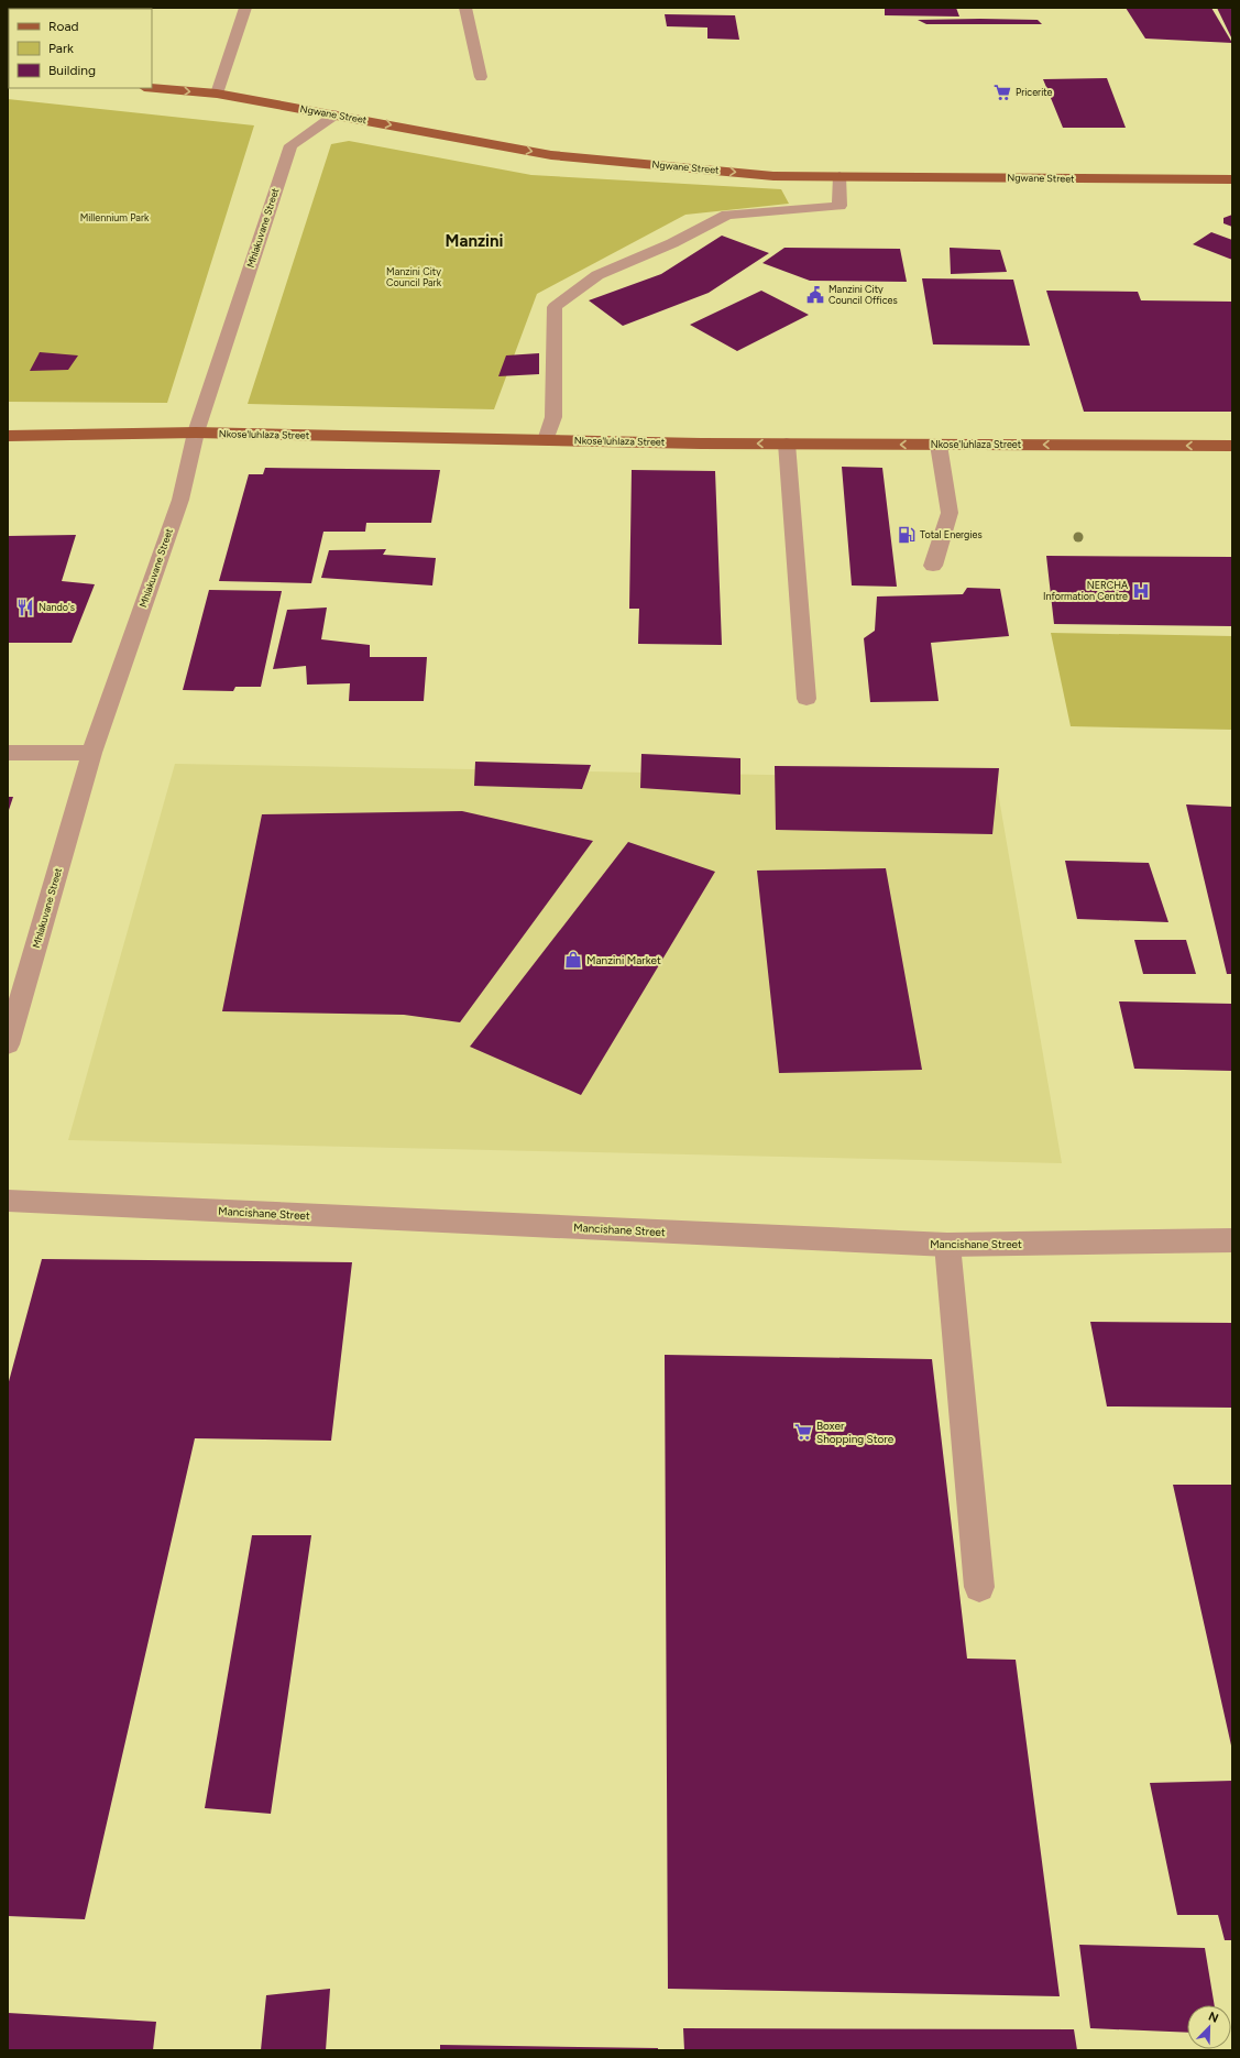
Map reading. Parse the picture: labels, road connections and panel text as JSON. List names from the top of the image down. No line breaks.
{"streets":{"main road":["Ngwane Street","Nkose'luhlaza Street"],"street":["Mhlakuvane Street","Mancishane Street"]},"crossings":[["Ngwane Street","Mhlakuvane Street"],["Mhlakuvane Street","Nkose'luhlaza Street"]],"one_way":["Ngwane Street","Nkose'luhlaza Street"],"districts":["Manzini"],"parks":["Millennium Park","Manzini City Council Park"],"places":{"supermarket":["Pricerite","Boxer Shopping Store"],"public building":["Manzini City Council Offices"],"fuel station":["Total Energies"],"hospital":["NERCHA Information Centre"],"restaurant":["Nando's"],"shop":["Manzini Market"]},"legend":["Road","Park","Building"],"north":"top right"}
